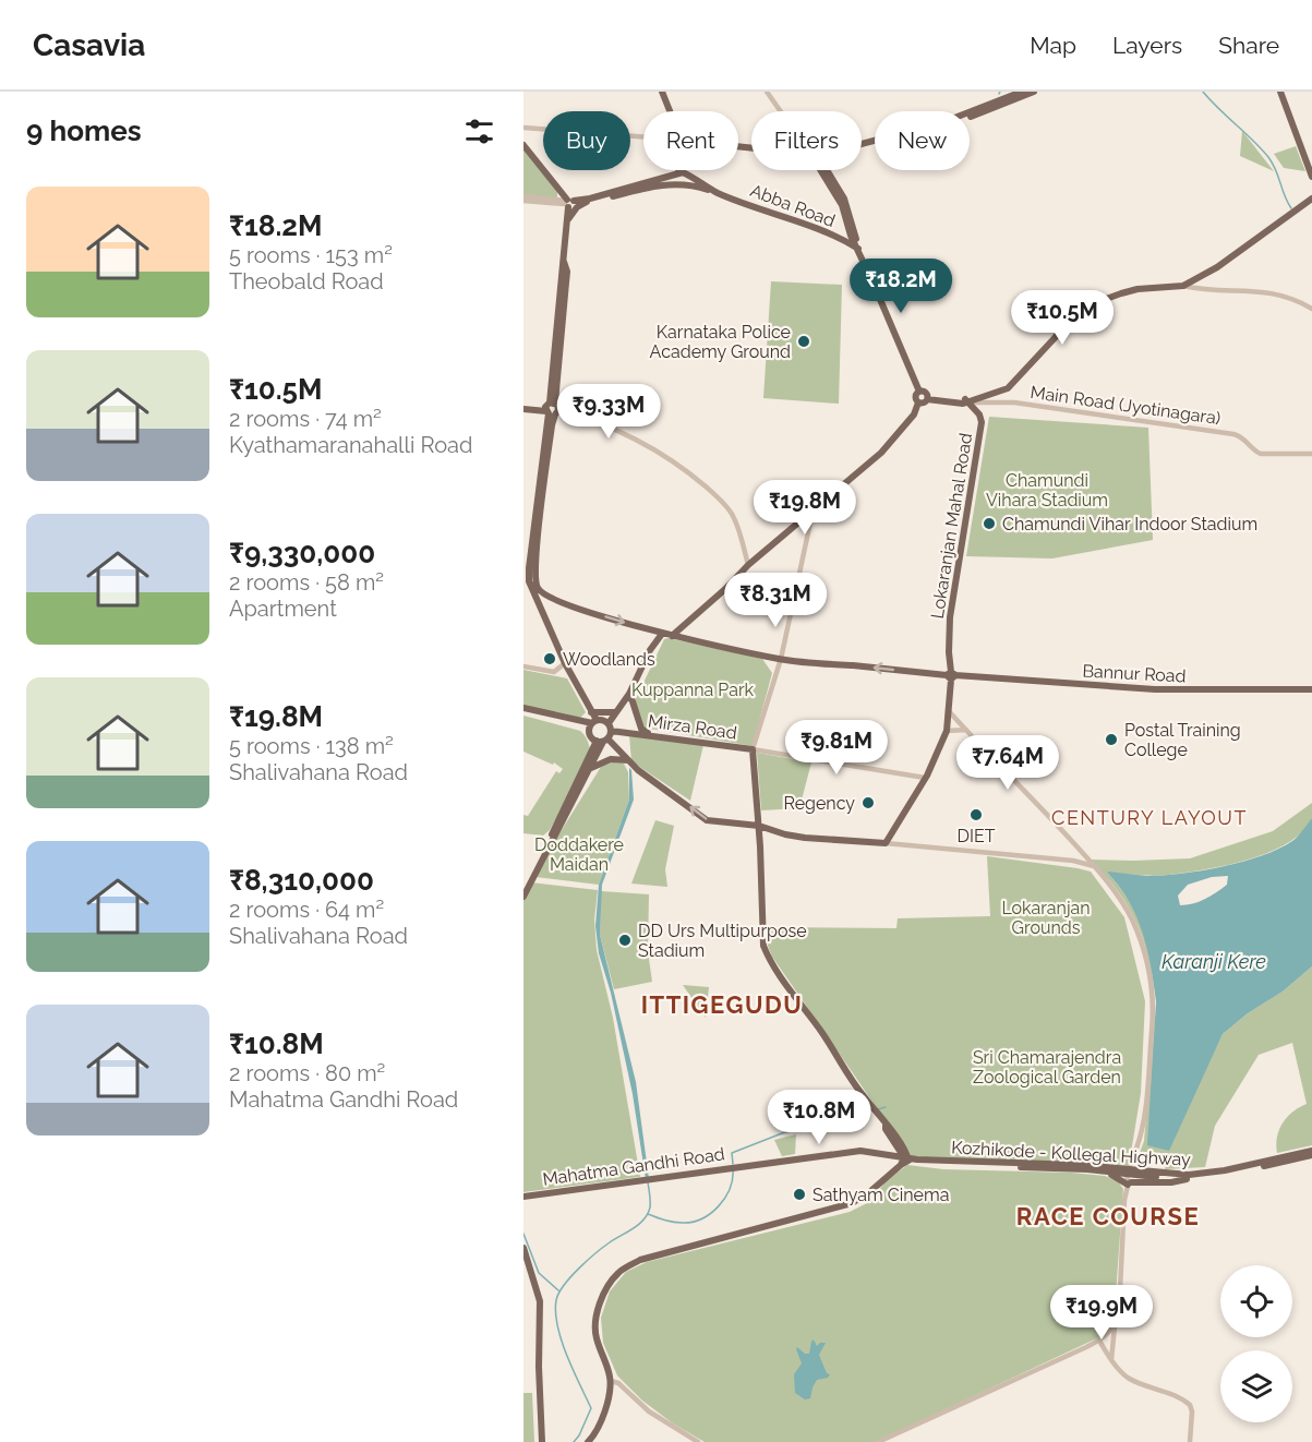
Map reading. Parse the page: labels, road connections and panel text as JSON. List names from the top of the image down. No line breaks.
{"streets":{"main road":["Abba Road","Lokaranjan Mahal Road","Bannur Road","Mirza Road","Kozhikode - Kollegal Highway","Mahatma Gandhi Road"],"street":["Main Road (Jyotinagara)"]},"crossings":[["Main Road (Jyotinagara)","Lokaranjan Mahal Road"],["Lokaranjan Mahal Road","Bannur Road"],["Lokaranjan Mahal Road","Mirza Road"],["Kozhikode - Kollegal Highway","Mahatma Gandhi Road"]],"districts":["CENTURY LAYOUT","ITTIGEGUDU","RACE COURSE"],"water":["Karanji Kere"],"parks":["Chamundi Vihara Stadium","Kuppanna Park","Doddakere Maidan","Lokaranjan Grounds","Sri Chamarajendra Zoological Garden"],"places":["Karnataka Police Academy Ground","Chamundi Vihar Indoor Stadium","Woodlands","Postal Training College","Regency","DIET","DD Urs Multipurpose Stadium","Sathyam Cinema"],"page":{"header":"Casavia","nav":["Map","Layers","Share"],"heading":"9 homes","chip":["Buy","Rent","Filters","New"],"list":[{"name":"₹18.2M","note":"5 rooms · 153 m² · Theobald Road"},{"name":"₹10.5M","note":"2 rooms · 74 m² · Kyathamaranahalli Road"},{"name":"₹9,330,000","note":"2 rooms · 58 m² · Apartment"},{"name":"₹19.8M","note":"5 rooms · 138 m² · Shalivahana Road"},{"name":"₹8,310,000","note":"2 rooms · 64 m² · Shalivahana Road"},{"name":"₹10.8M","note":"2 rooms · 80 m² · Mahatma Gandhi Road"}],"price":["₹18.2M","₹10.5M","₹9.33M","₹19.8M","₹8.31M","₹9.81M","₹7.64M","₹10.8M","₹19.9M"]}}
